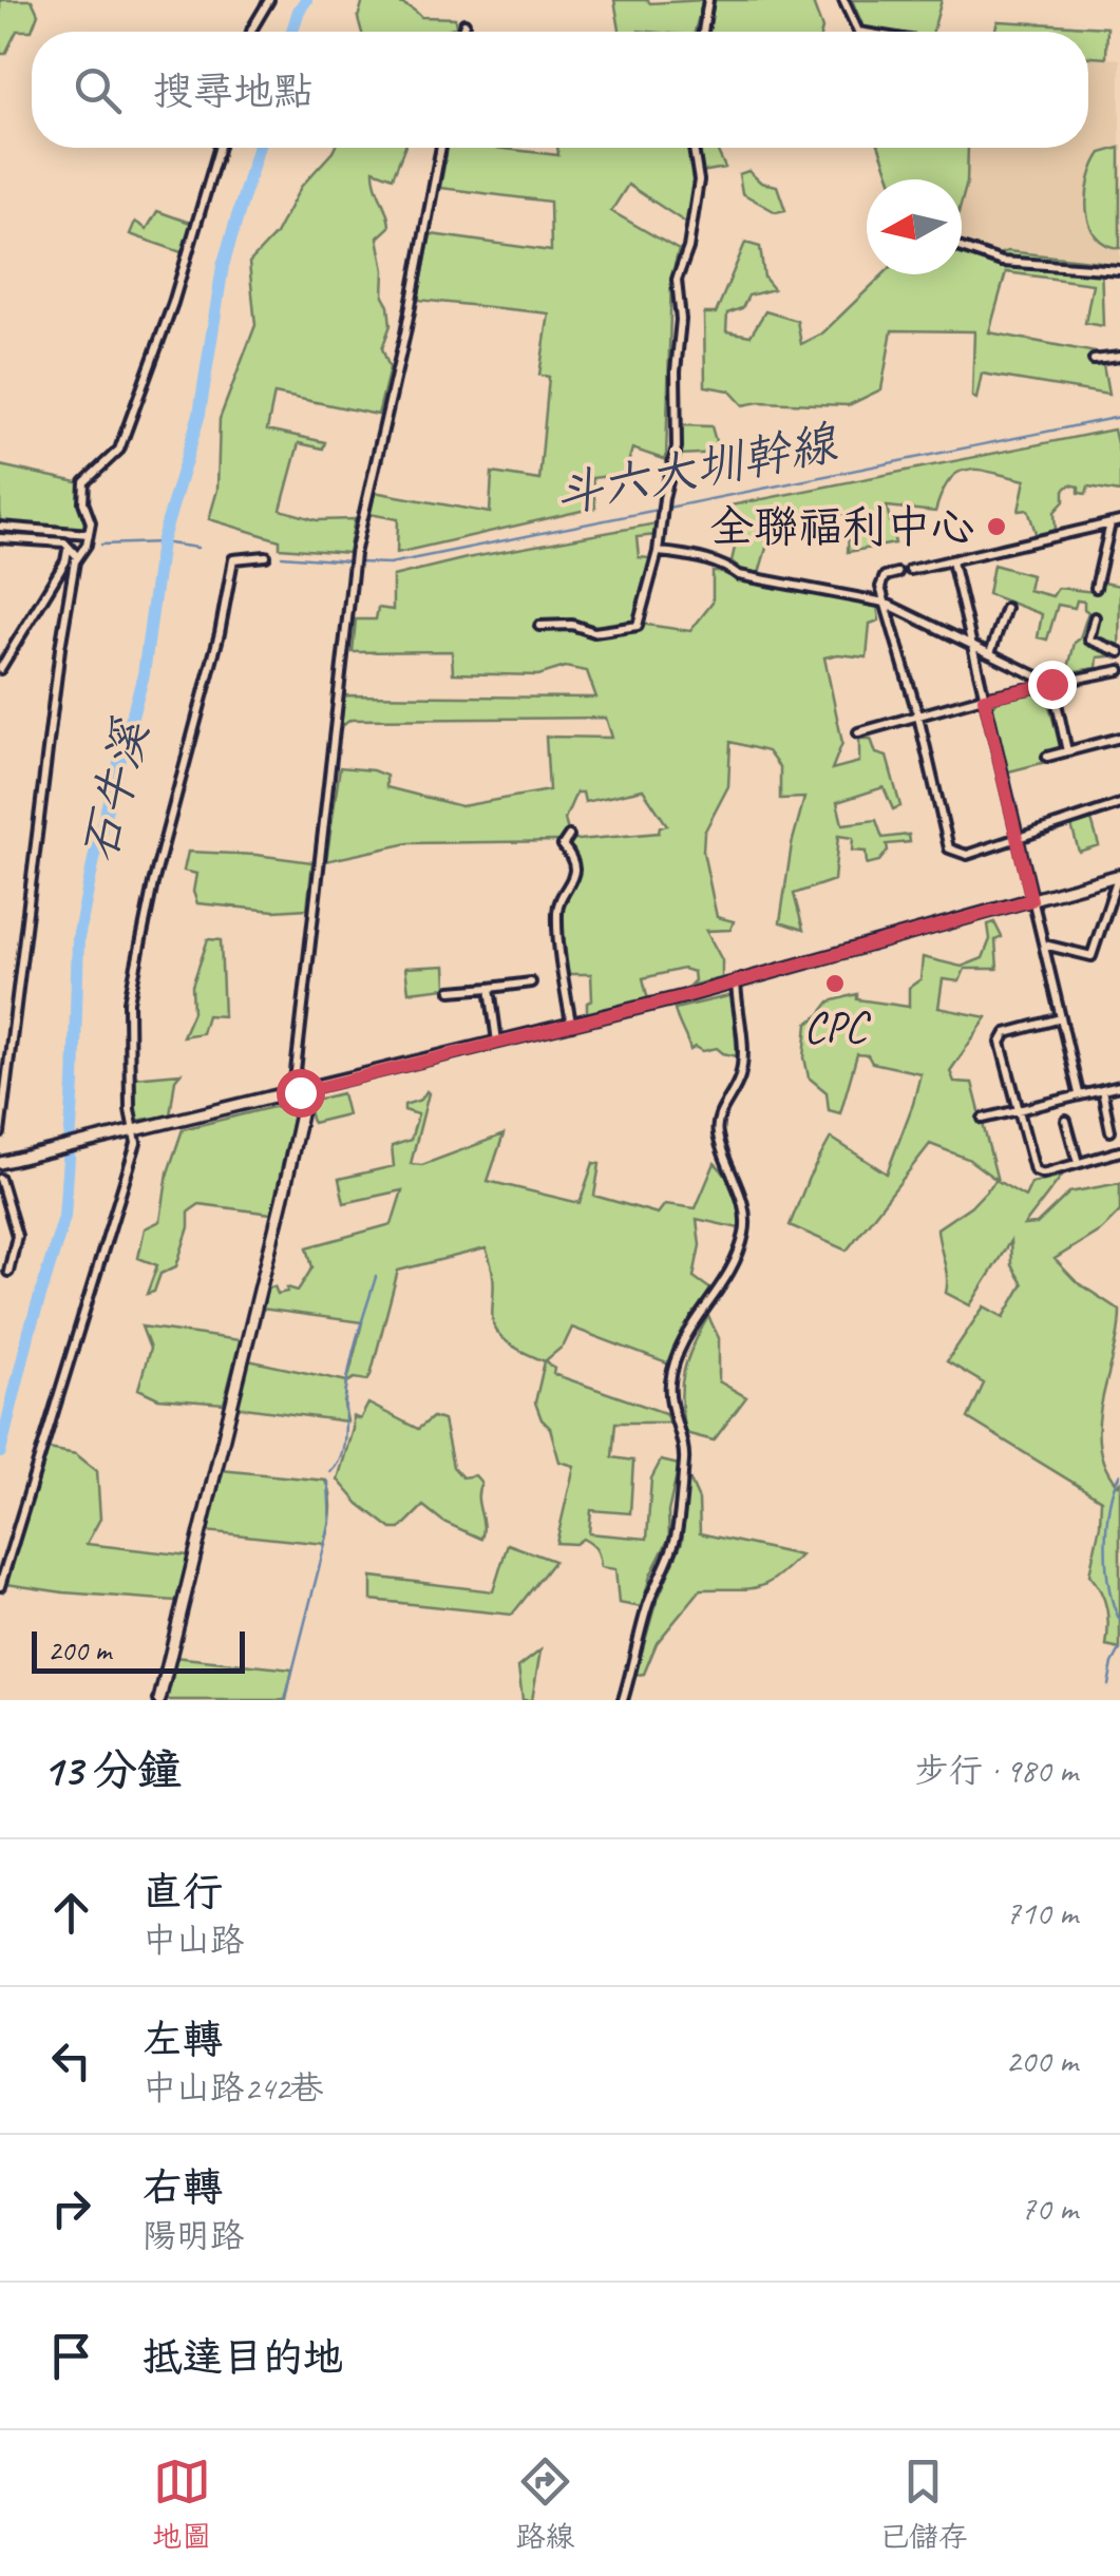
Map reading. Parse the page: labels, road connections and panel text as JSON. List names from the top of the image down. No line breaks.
{"water":["斗六大圳幹線","石牛溪"],"places":["全聯福利中心","CPC"],"scale_bar":"200 m","north":"left","page":{"search":"搜尋地點","scale":"200 m","heading":["13 分鐘","步行 · 980 m"],"list":[["直行","中山路","710 m"],["左轉","中山路242巷","200 m"],["右轉","陽明路","70 m"],"抵達目的地"],"nav":["地圖","路線","已儲存"]}}
